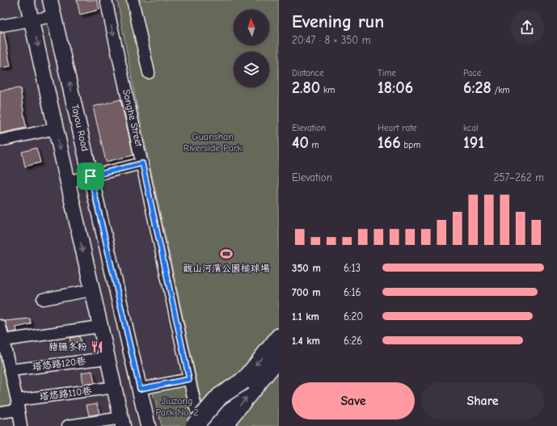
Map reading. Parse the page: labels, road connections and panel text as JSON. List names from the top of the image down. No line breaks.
{"streets":{"main road":["Tayou Road"],"street":["Songhe Street","塔悠路120巷","塔悠路110巷"]},"parks":["Guanshan Riverside Park","Jiuzong Park No. 2"],"places":{"sports":["觀山河濱公園槌球場"],"restaurant":["豬腸冬粉"]},"north":"top","page":{"heading":["Evening run","20:47 · 8 × 350 m"],"stats":[["Distance","2.80 km"],["Time","18:06"],["Pace","6:28 /km"],["Elevation","40 m"],["Heart rate","166 bpm"],["kcal","191"]],"chart":["Elevation","257–262 m"],"list":[{"name":"350 m","note":"6:13"},{"name":"700 m","note":"6:16"},{"name":"1.1 km","note":"6:20"},{"name":"1.4 km","note":"6:26"}],"buttons":["Save","Share"]}}
